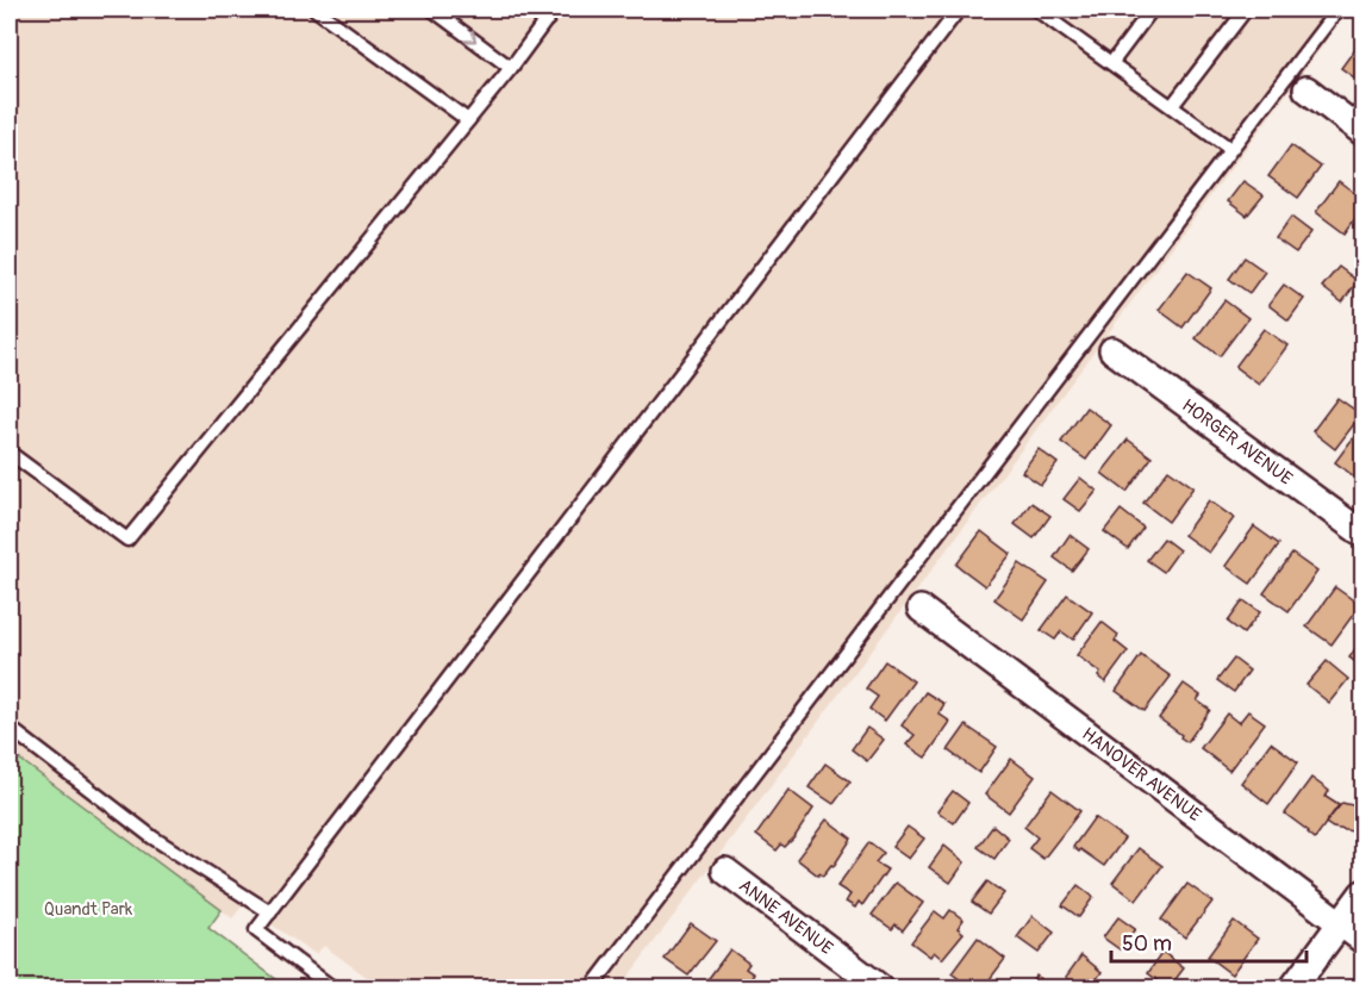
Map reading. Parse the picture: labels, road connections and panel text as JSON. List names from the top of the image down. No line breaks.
{"streets":{"street":["HORGER AVENUE","HANOVER AVENUE","ANNE AVENUE"]},"parks":["Quandt Park"],"scale_bar":"50 m"}
